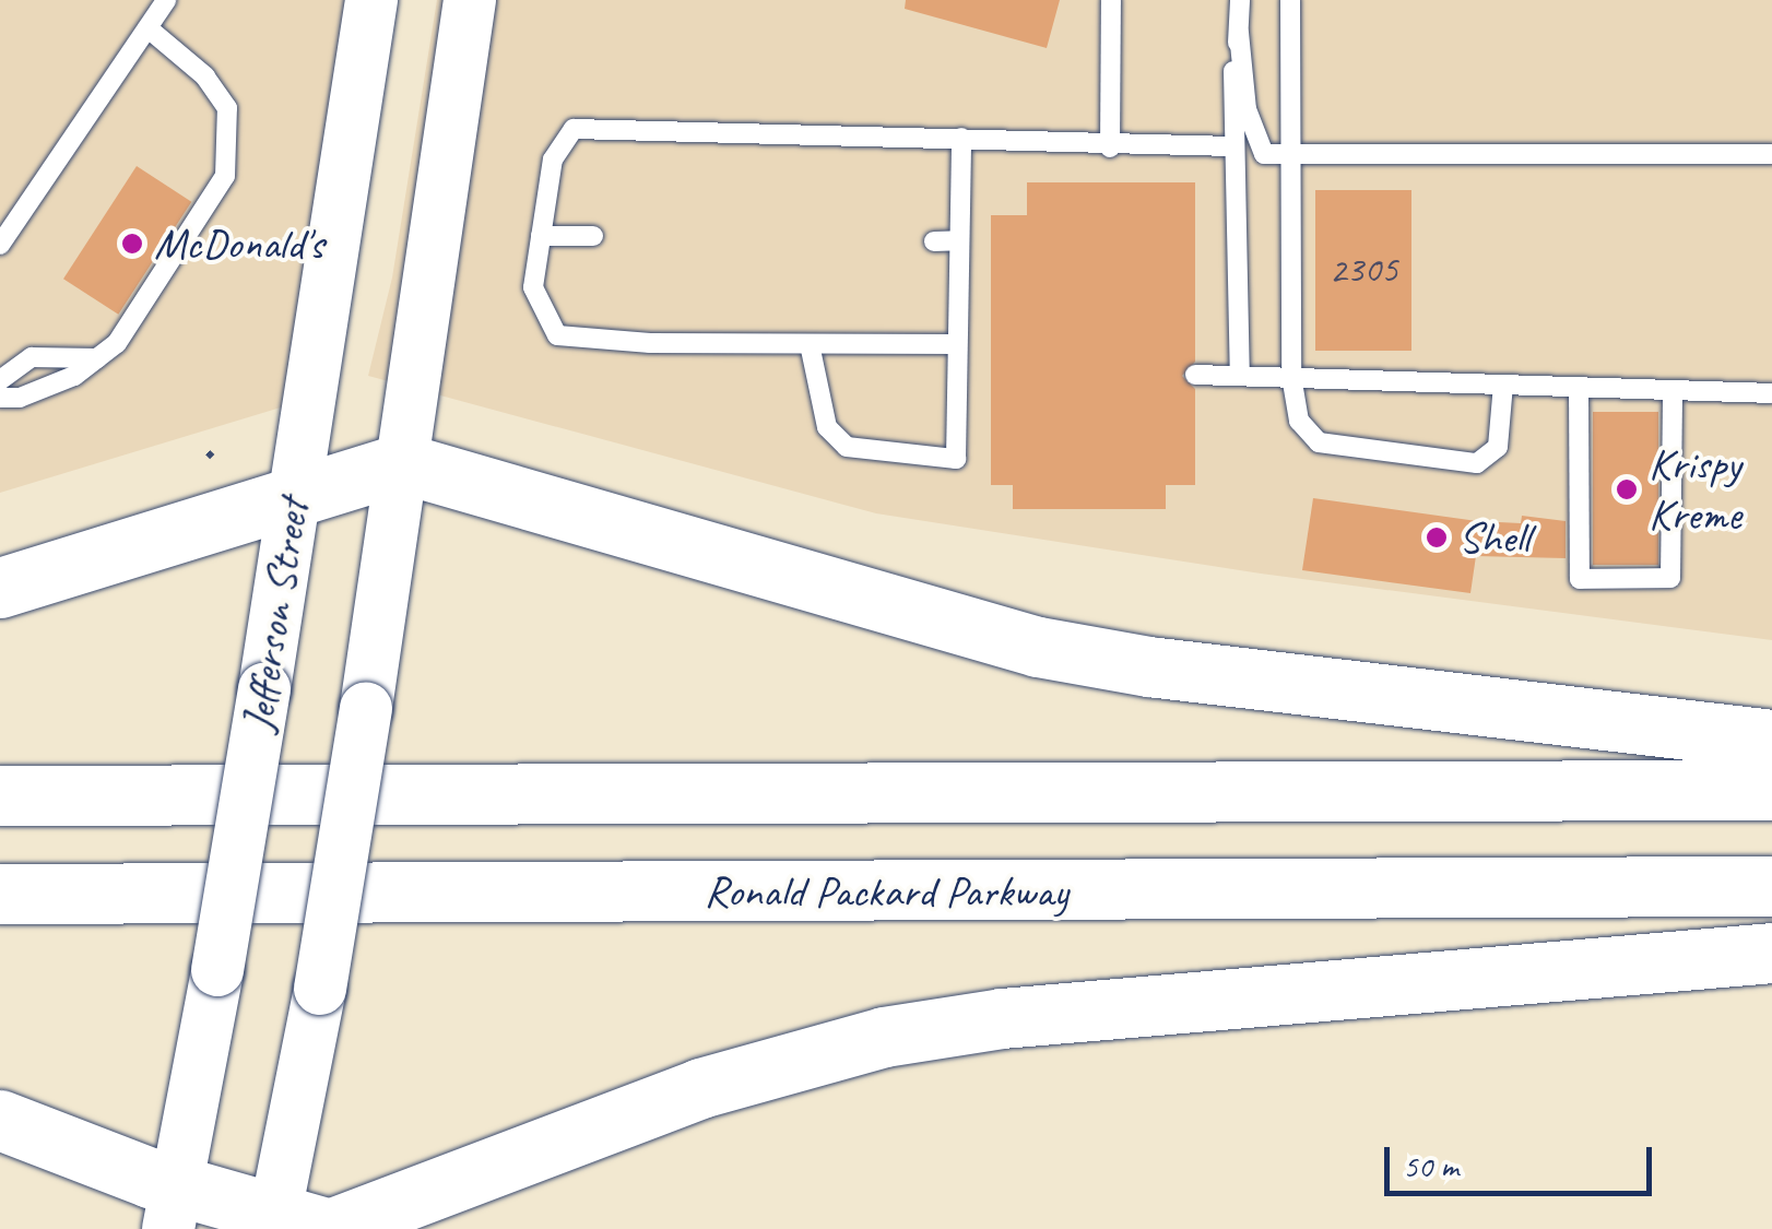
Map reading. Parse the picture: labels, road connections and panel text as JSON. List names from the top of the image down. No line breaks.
{"streets":{"highway":["Ronald Packard Parkway"],"main road":["Jefferson Street"]},"places":["McDonald's","Krispy Kreme","Shell"],"house_numbers":["2305"],"scale_bar":"50 m"}
